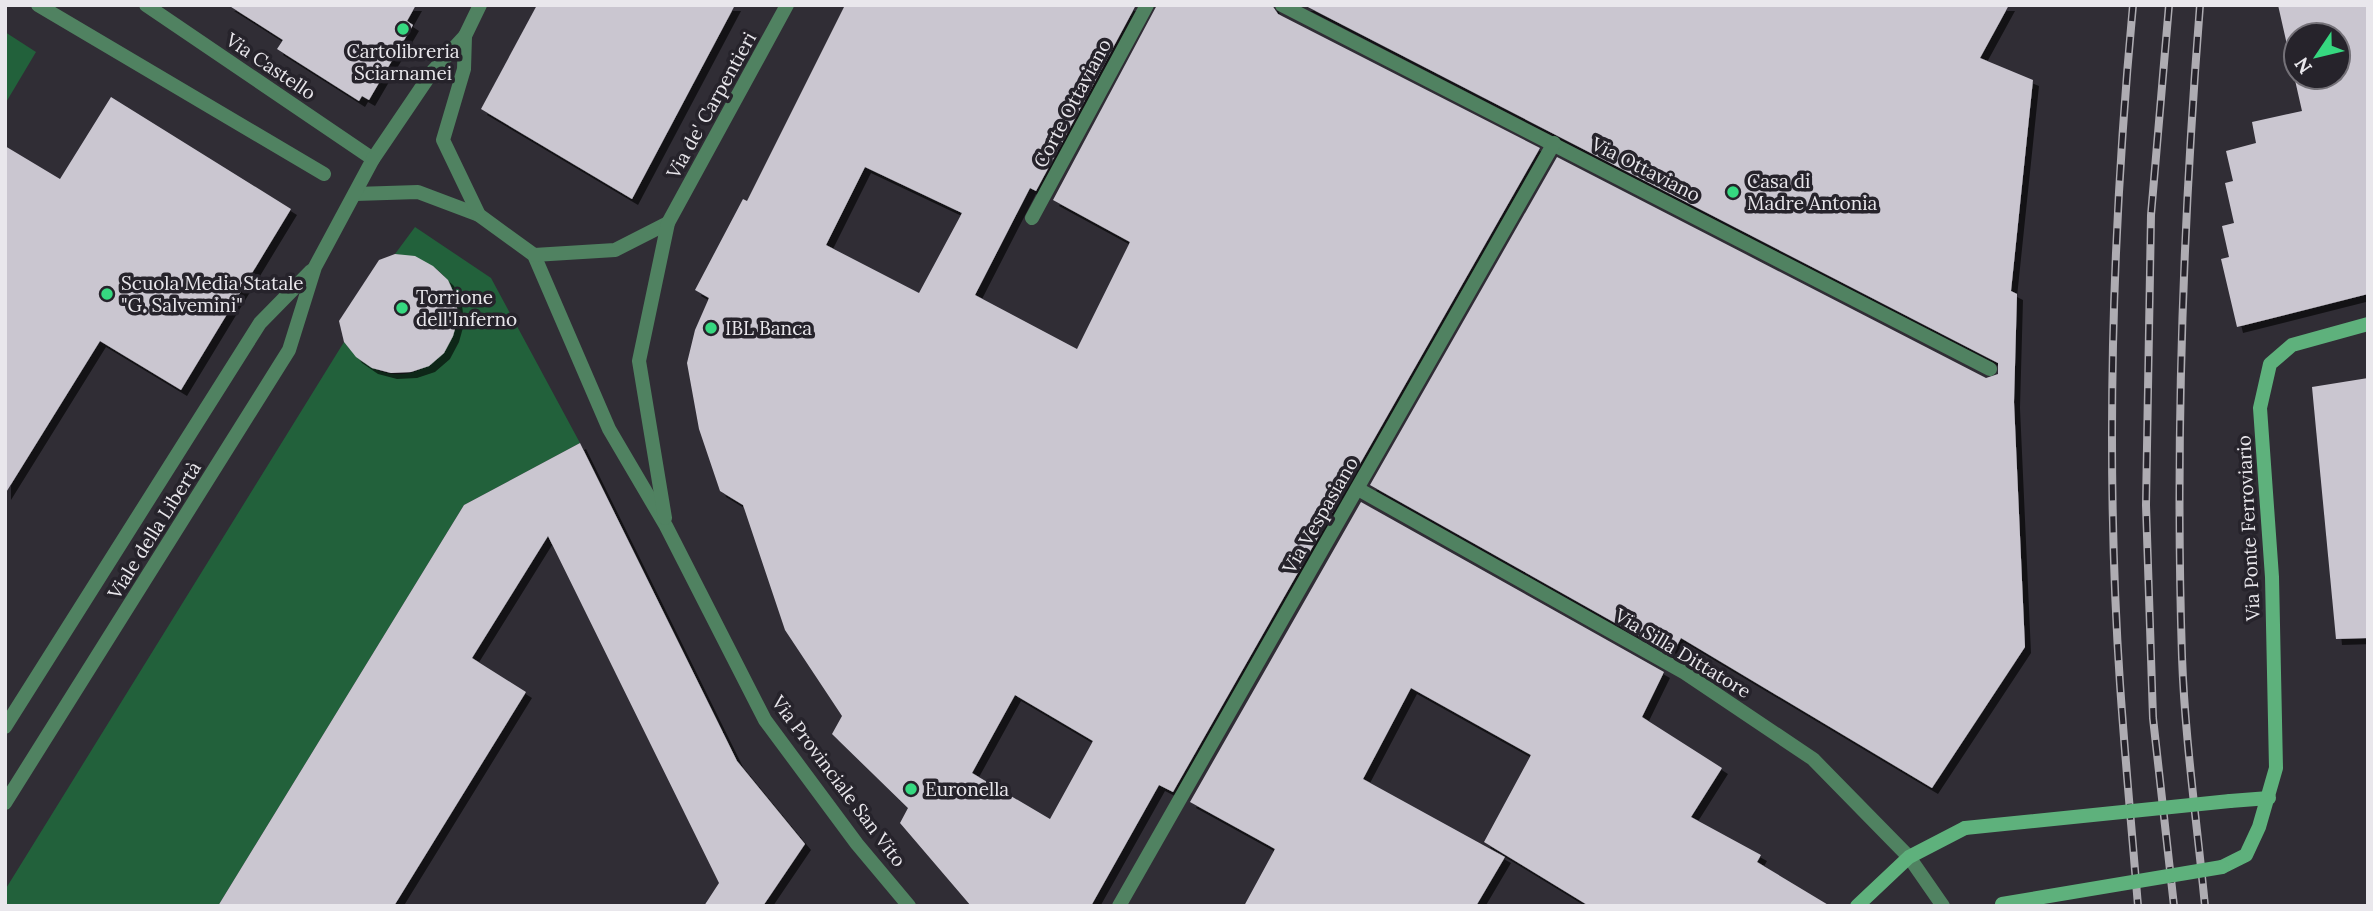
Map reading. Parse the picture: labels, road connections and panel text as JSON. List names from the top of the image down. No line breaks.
{"streets":{"main road":["Via Ponte Ferroviario"],"street":["Via Castello","Corte Ottaviano","Via de' Carpentieri","Via Ottaviano","Via Vespasiano","Viale della Libertà","Via Silla Dittatore","Via Provinciale San Vito"]},"crossings":[["Via Castello","Viale della Libertà"],["Via de' Carpentieri","Via Provinciale San Vito"],["Via Ottaviano","Via Vespasiano"],["Via Vespasiano","Via Silla Dittatore"]],"places":["Cartolibreria Sciarnamei","Casa di Madre Antonia","Scuola Media Statale \"G. Salvemini\"","Torrione dell'Inferno","IBL Banca","Euronella"],"north":"bottom left"}
